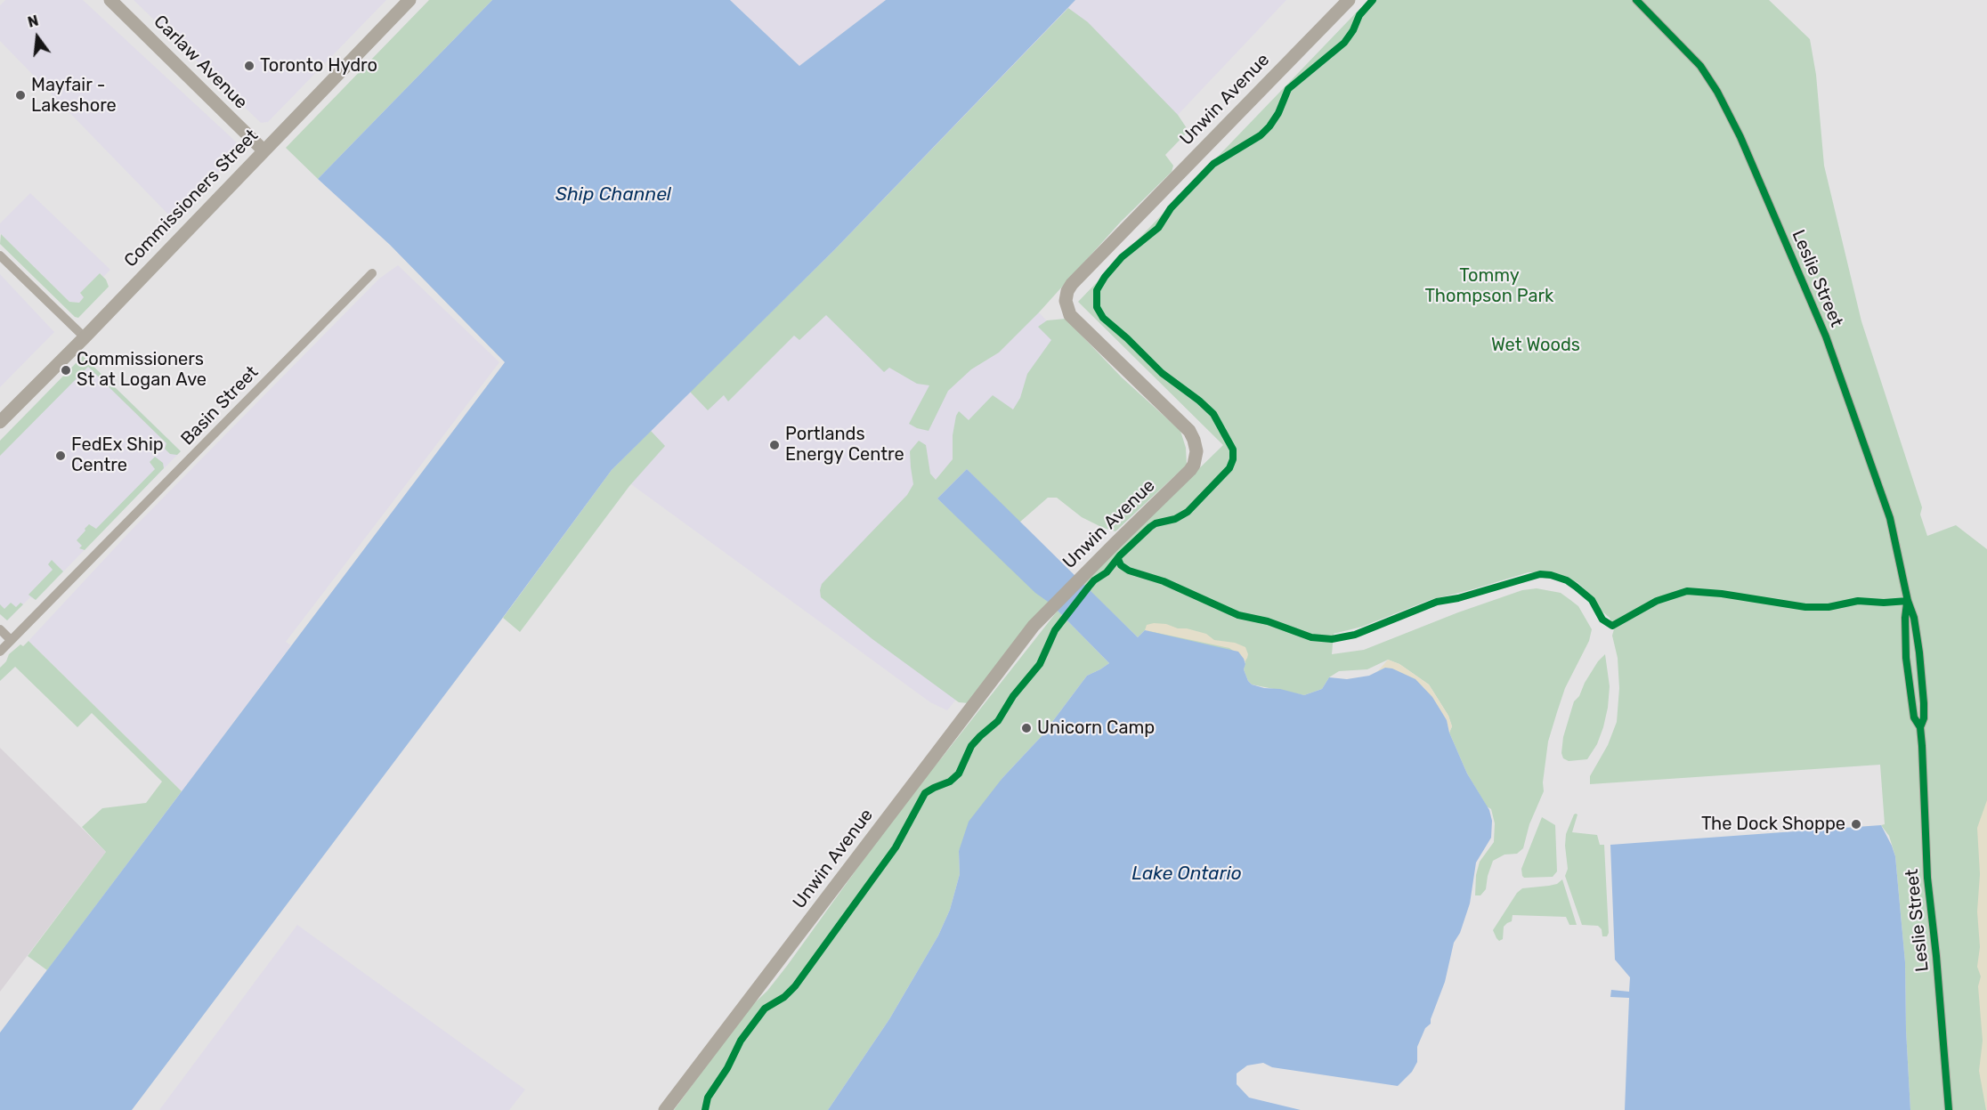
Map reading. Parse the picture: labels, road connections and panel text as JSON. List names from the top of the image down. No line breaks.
{"streets":{"street":["Carlaw Avenue","Unwin Avenue","Commissioners Street","Leslie Street","Basin Street"]},"crossings":[["Carlaw Avenue","Commissioners Street"]],"water":["Ship Channel","Lake Ontario"],"parks":["Tommy Thompson Park","Wet Woods"],"places":["Toronto Hydro","Mayfair - Lakeshore","Commissioners St at Logan Ave","Portlands Energy Centre","FedEx Ship Centre","Unicorn Camp","The Dock Shoppe"],"north":"top"}
